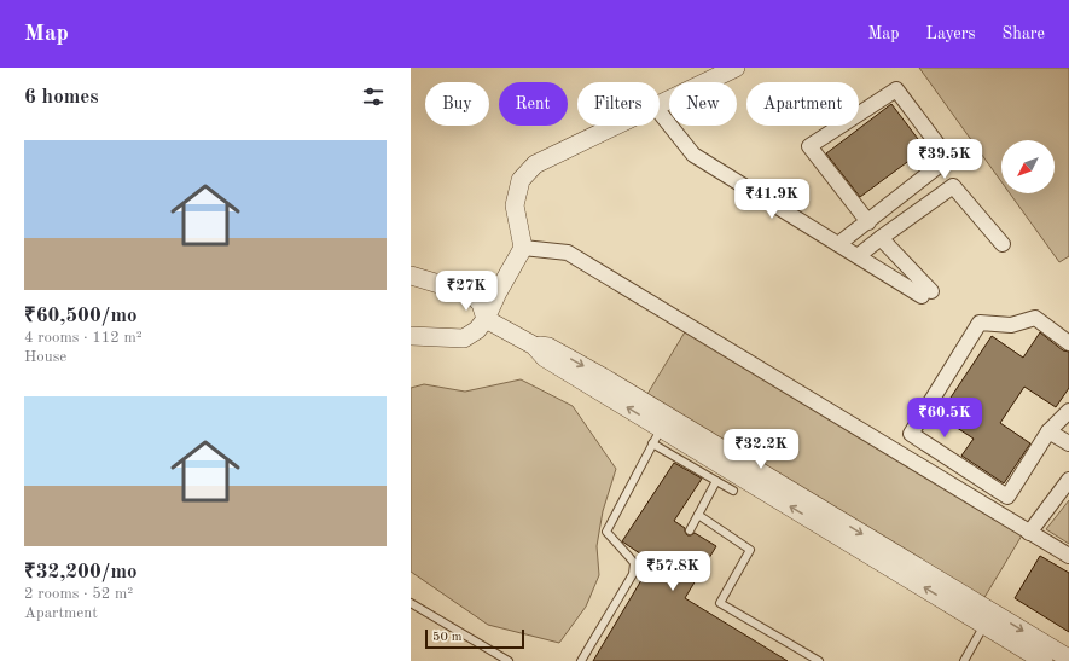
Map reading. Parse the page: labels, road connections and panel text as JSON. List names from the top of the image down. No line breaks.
{"scale_bar":"50 m","north":"bottom left","page":{"header":"Map","nav":["Map","Layers","Share"],"heading":"6 homes","chip":["Buy","Rent","Filters","New","Apartment"],"list":[{"name":"₹60,500/mo","note":"4 rooms · 112 m² · House"},{"name":"₹32,200/mo","note":"2 rooms · 52 m² · Apartment"}],"price":["₹39.5K","₹41.9K","₹27K","₹60.5K","₹32.2K","₹57.8K"],"scale":"50 m"}}
